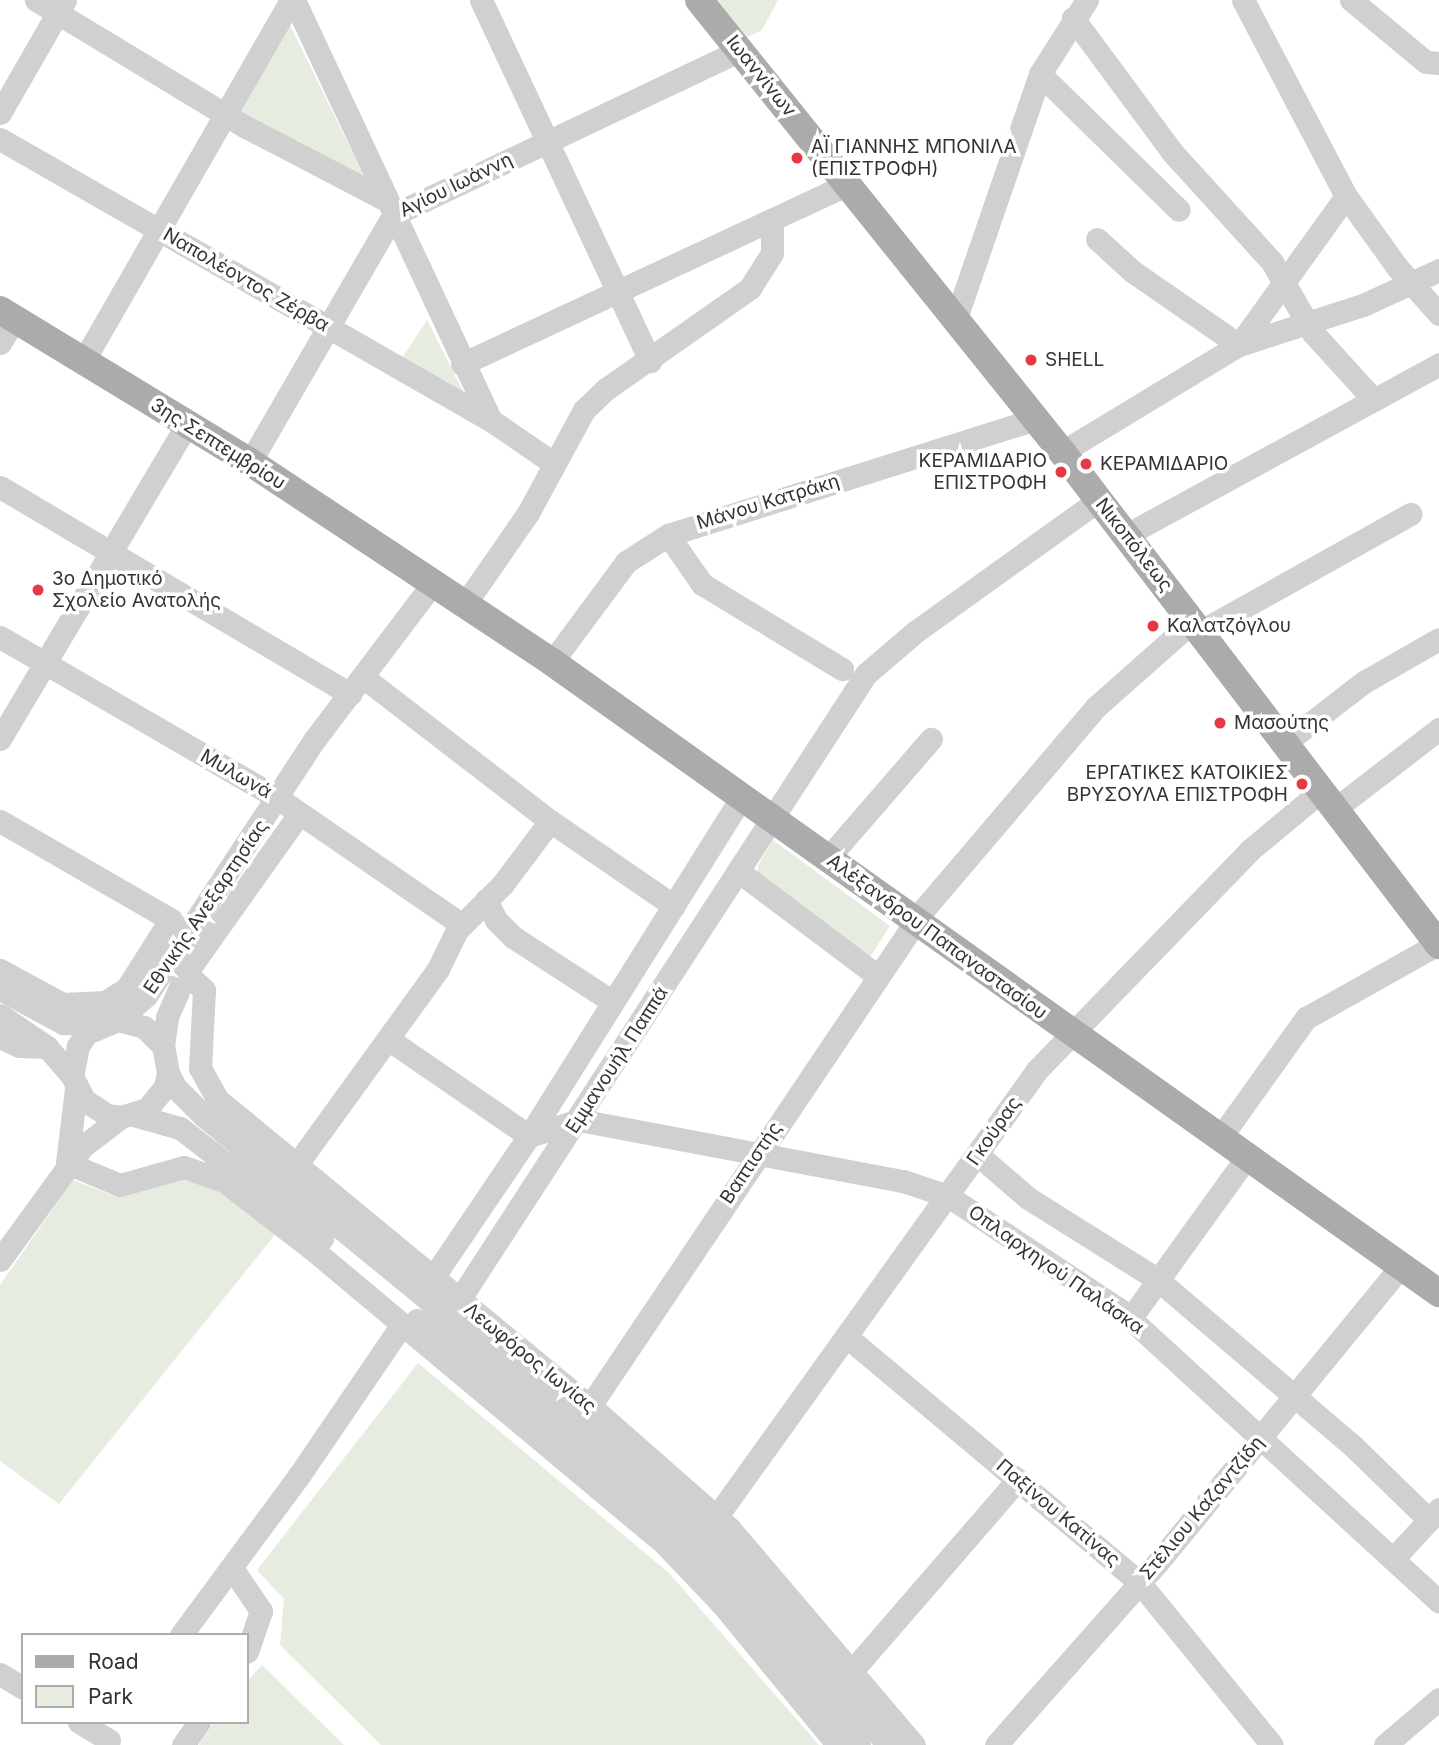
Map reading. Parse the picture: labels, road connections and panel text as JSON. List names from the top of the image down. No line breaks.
{"streets":{"main road":["Ιωαννίνων","3ης Σεπτεμβρίου","Νικοπόλεως","Αλέξανδρου Παπαναστασίου"],"street":["Αγίου Ιωάννη","Ναπολέοντος Ζέρβα","Μάνου Κατράκη","Μυλωνά","Εθνικής Ανεξαρτησίας","Εμμανουήλ Παππά","Γκούρας","Βαπτιστής","Οπλαρχηγού Παλάσκα","Λεωφόρος Ιωνίας","Στέλιου Καζαντζίδη","Παξίνου Κατίνας"]},"crossings":[["Ιωαννίνων","Αγίου Ιωάννη"],["Ιωαννίνων","Νικοπόλεως"],["Αγίου Ιωάννη","Ναπολέοντος Ζέρβα"],["Αγίου Ιωάννη","3ης Σεπτεμβρίου"],["3ης Σεπτεμβρίου","Εθνικής Ανεξαρτησίας"],["3ης Σεπτεμβρίου","Αλέξανδρου Παπαναστασίου"],["Μάνου Κατράκη","Νικοπόλεως"],["Μάνου Κατράκη","Αλέξανδρου Παπαναστασίου"],["Νικοπόλεως","Εμμανουήλ Παππά"],["Νικοπόλεως","Γκούρας"],["Νικοπόλεως","Βαπτιστής"],["Μυλωνά","Εθνικής Ανεξαρτησίας"],["Εθνικής Ανεξαρτησίας","Αλέξανδρου Παπαναστασίου"],["Εθνικής Ανεξαρτησίας","Λεωφόρος Ιωνίας"],["Αλέξανδρου Παπαναστασίου","Εμμανουήλ Παππά"],["Αλέξανδρου Παπαναστασίου","Γκούρας"],["Αλέξανδρου Παπαναστασίου","Βαπτιστής"],["Αλέξανδρου Παπαναστασίου","Στέλιου Καζαντζίδη"],["Εμμανουήλ Παππά","Οπλαρχηγού Παλάσκα"],["Εμμανουήλ Παππά","Λεωφόρος Ιωνίας"],["Γκούρας","Οπλαρχηγού Παλάσκα"],["Γκούρας","Λεωφόρος Ιωνίας"],["Γκούρας","Παξίνου Κατίνας"],["Βαπτιστής","Οπλαρχηγού Παλάσκα"],["Βαπτιστής","Λεωφόρος Ιωνίας"],["Οπλαρχηγού Παλάσκα","Στέλιου Καζαντζίδη"],["Στέλιου Καζαντζίδη","Παξίνου Κατίνας"]],"places":["ΑΪ ΓΙΑΝΝΗΣ ΜΠΟΝΙΛΑ (ΕΠΙΣΤΡΟΦΗ)","SHELL","ΚΕΡΑΜΙΔΑΡΙΟ","ΚΕΡΑΜΙΔΑΡΙΟ ΕΠΙΣΤΡΟΦΗ","3ο Δημοτικό Σχολείο Ανατολής","Καλατζόγλου","Μασούτης","ΕΡΓΑΤΙΚΕΣ ΚΑΤΟΙΚΙΕΣ ΒΡΥΣΟΥΛΑ ΕΠΙΣΤΡΟΦΗ"],"legend":["Road","Park"]}
